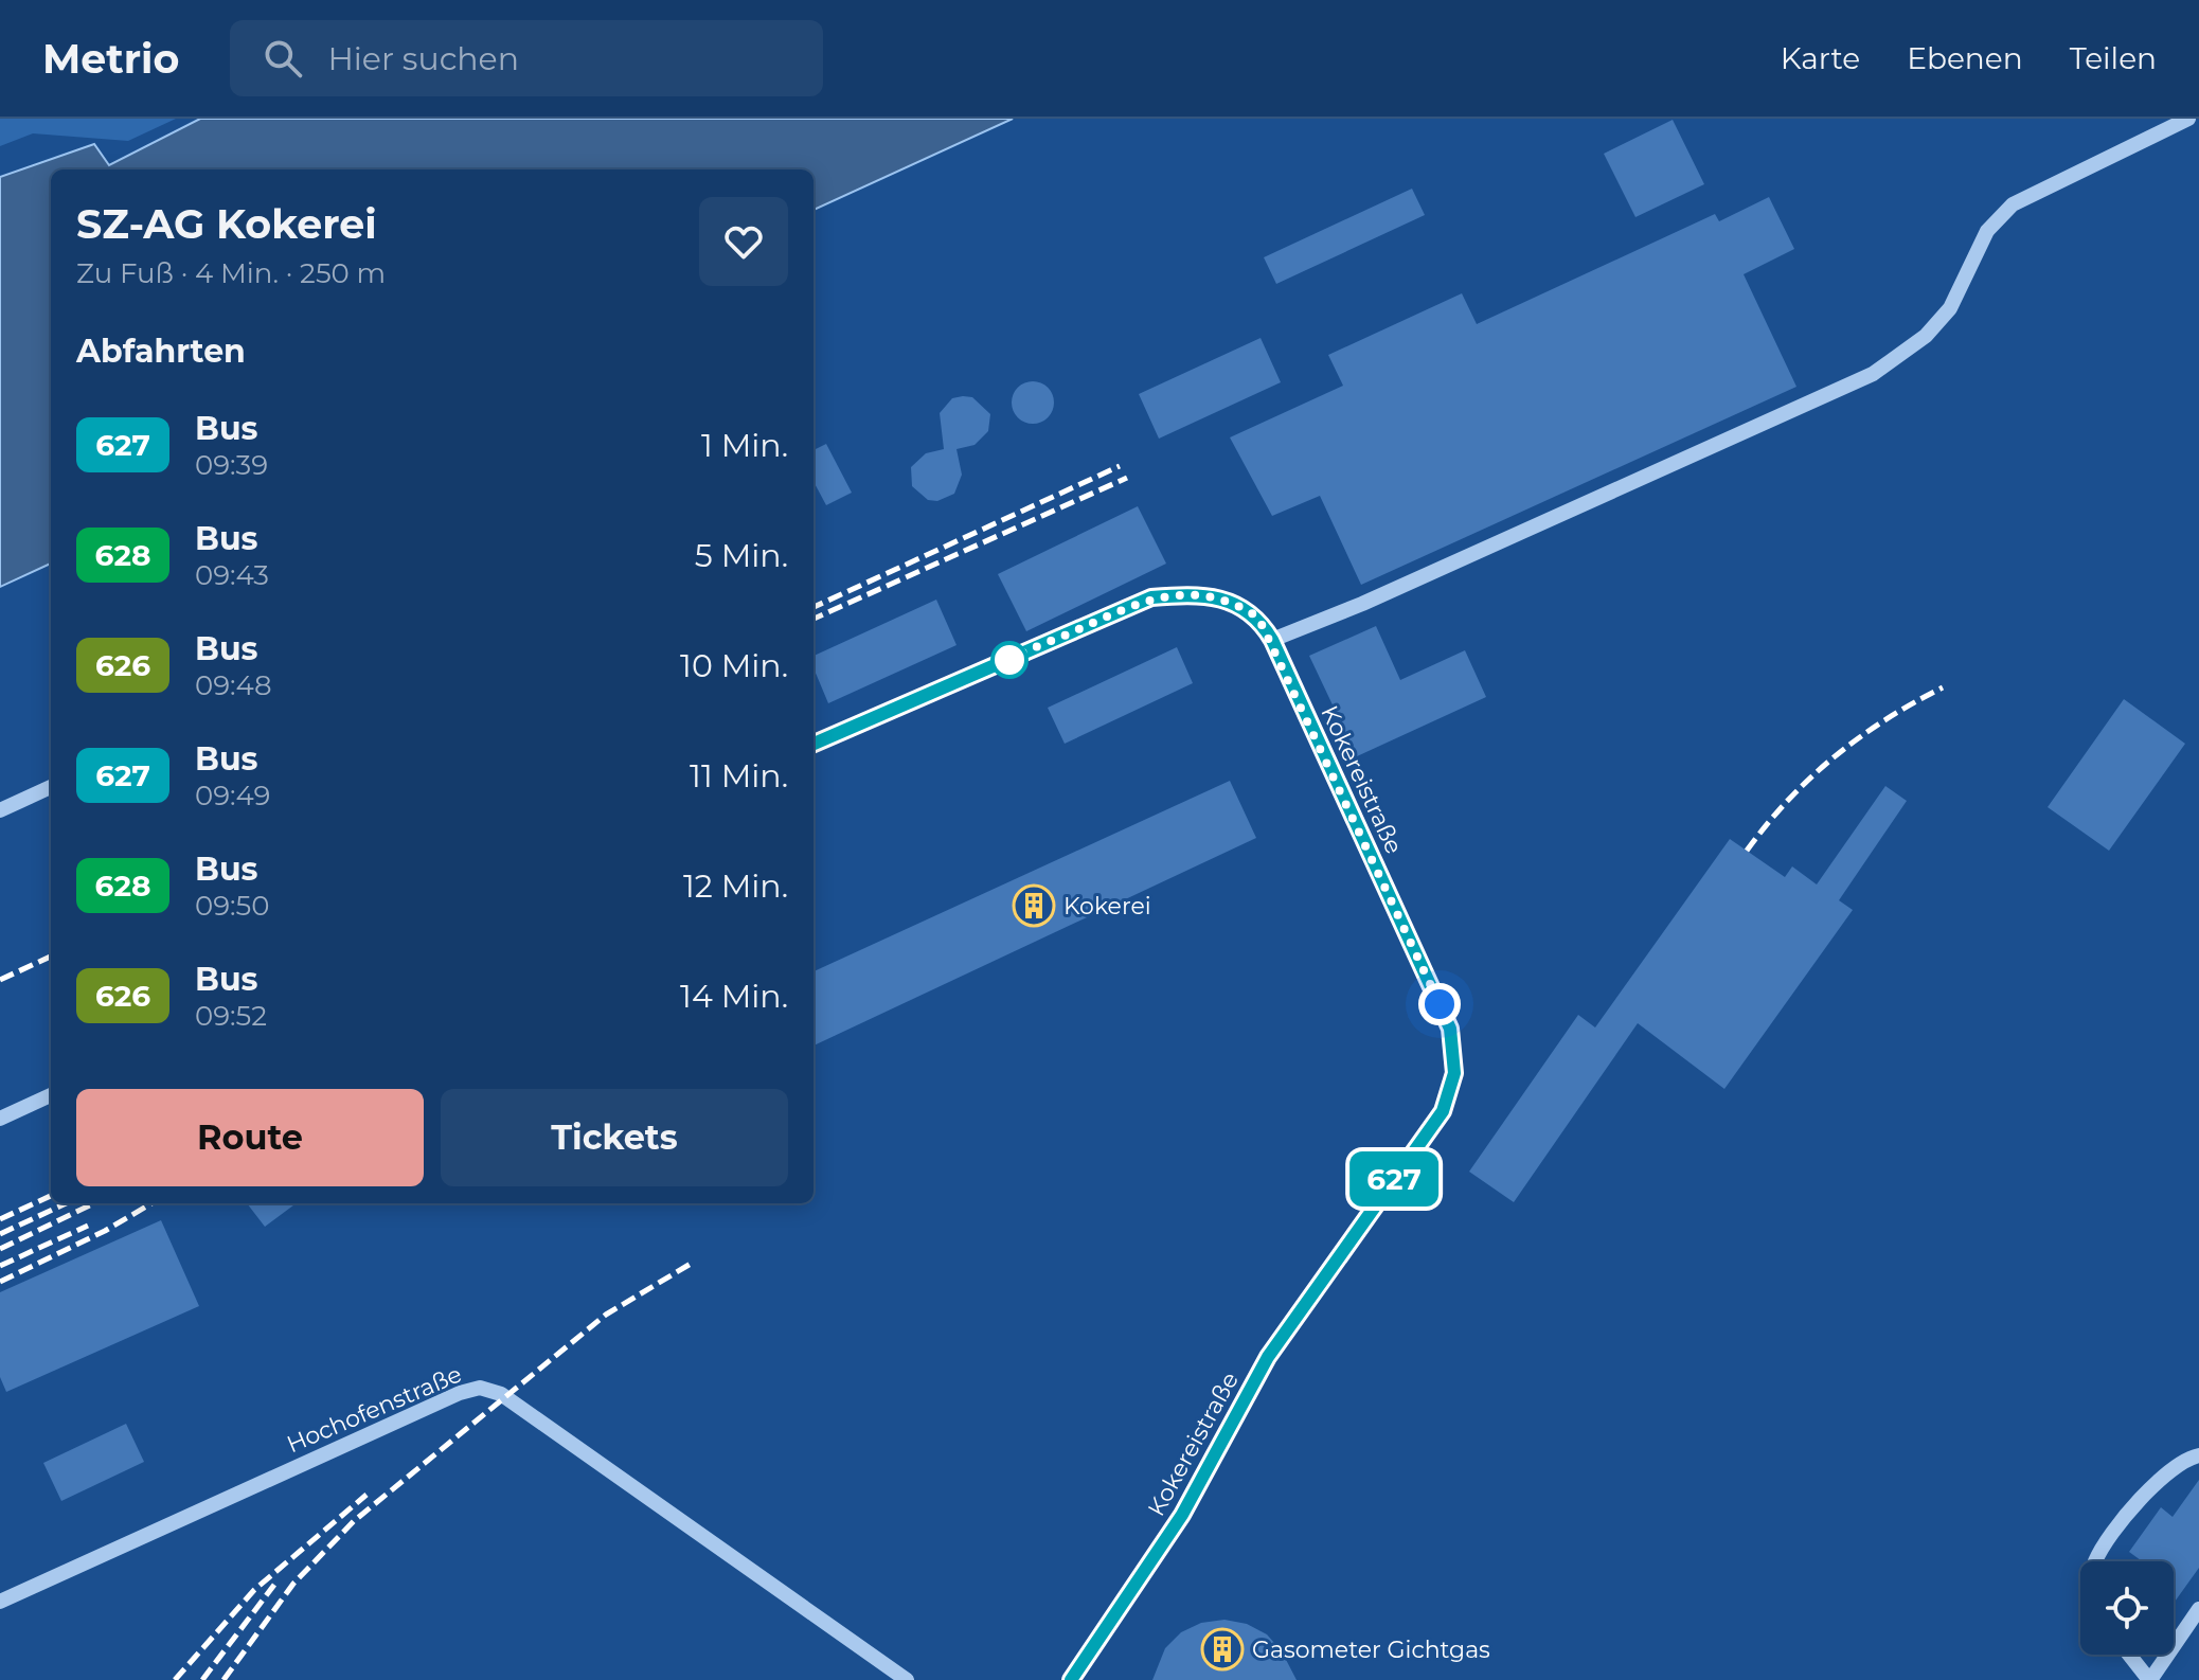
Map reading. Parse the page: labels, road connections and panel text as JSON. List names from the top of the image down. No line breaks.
{"streets":{"lane":["Kokereistraße","Hochofenstraße"]},"places":{"building":["Kokerei","Gasometer Gichtgas"]},"lines":["bus line 627"],"page":{"header":"Metrio","search":"Hier suchen","nav":["Karte","Ebenen","Teilen"],"on_map":"627","heading":[["SZ-AG Kokerei","Zu Fuß · 4 Min. · 250 m"],"Abfahrten"],"list":[{"mark":"627","name":"Bus","note":"09:39","value":"1 Min."},{"mark":"628","name":"Bus","note":"09:43","value":"5 Min."},{"mark":"626","name":"Bus","note":"09:48","value":"10 Min."},{"mark":"627","name":"Bus","note":"09:49","value":"11 Min."},{"mark":"628","name":"Bus","note":"09:50","value":"12 Min."},{"mark":"626","name":"Bus","note":"09:52","value":"14 Min."}],"buttons":["Route","Tickets"]}}
